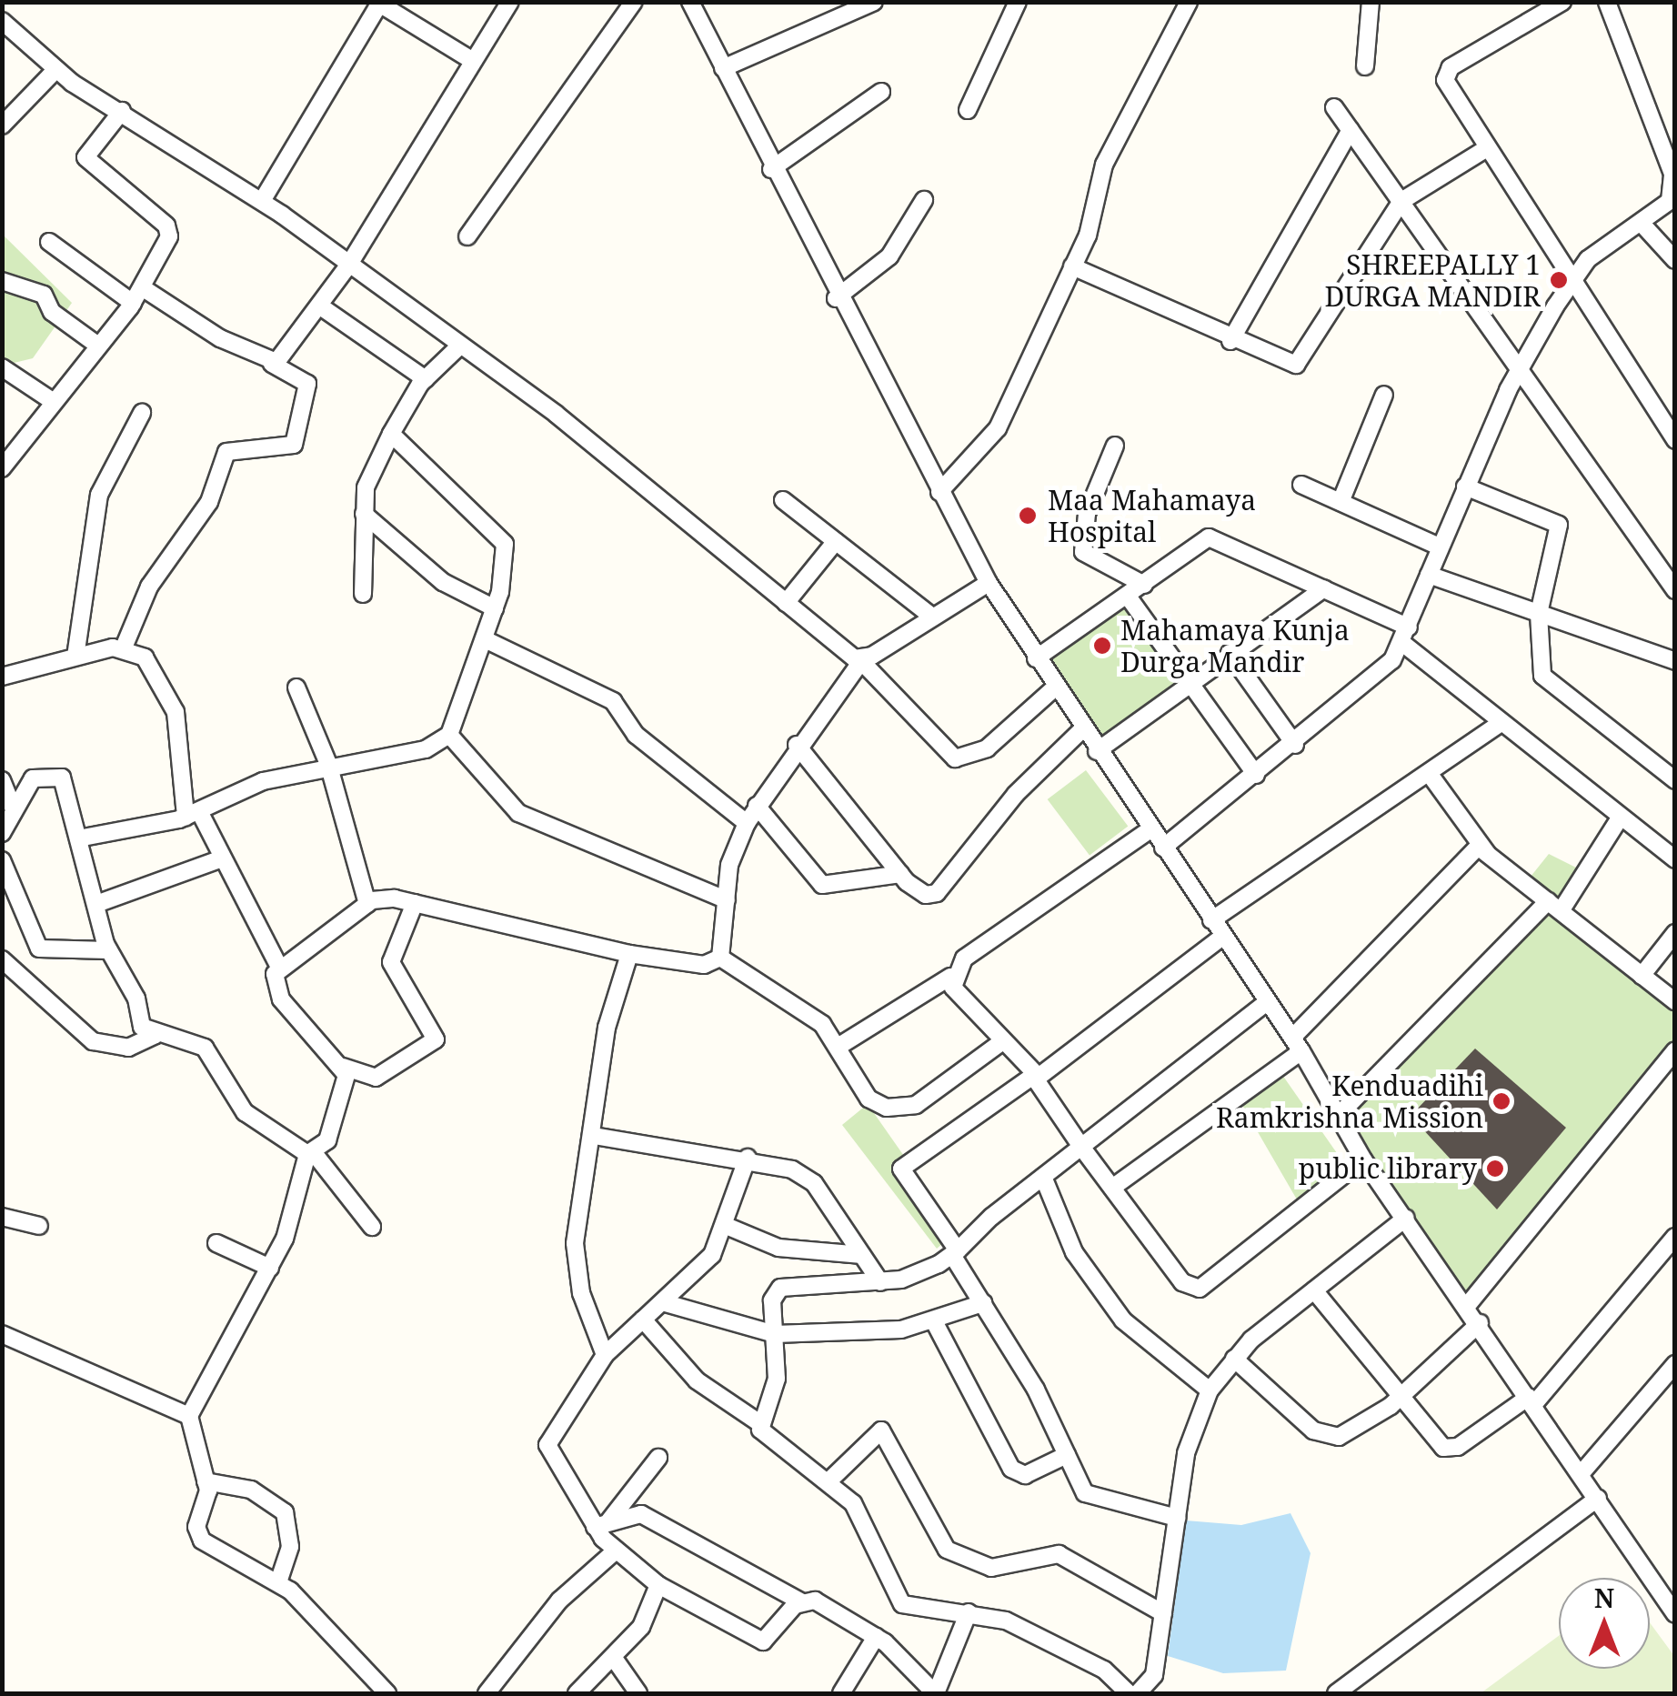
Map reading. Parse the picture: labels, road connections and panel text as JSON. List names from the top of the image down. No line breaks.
{"places":["SHREEPALLY 1 DURGA MANDIR","Maa Mahamaya Hospital","Mahamaya Kunja Durga Mandir","Kenduadihi Ramkrishna Mission","public library"],"north":"top"}
